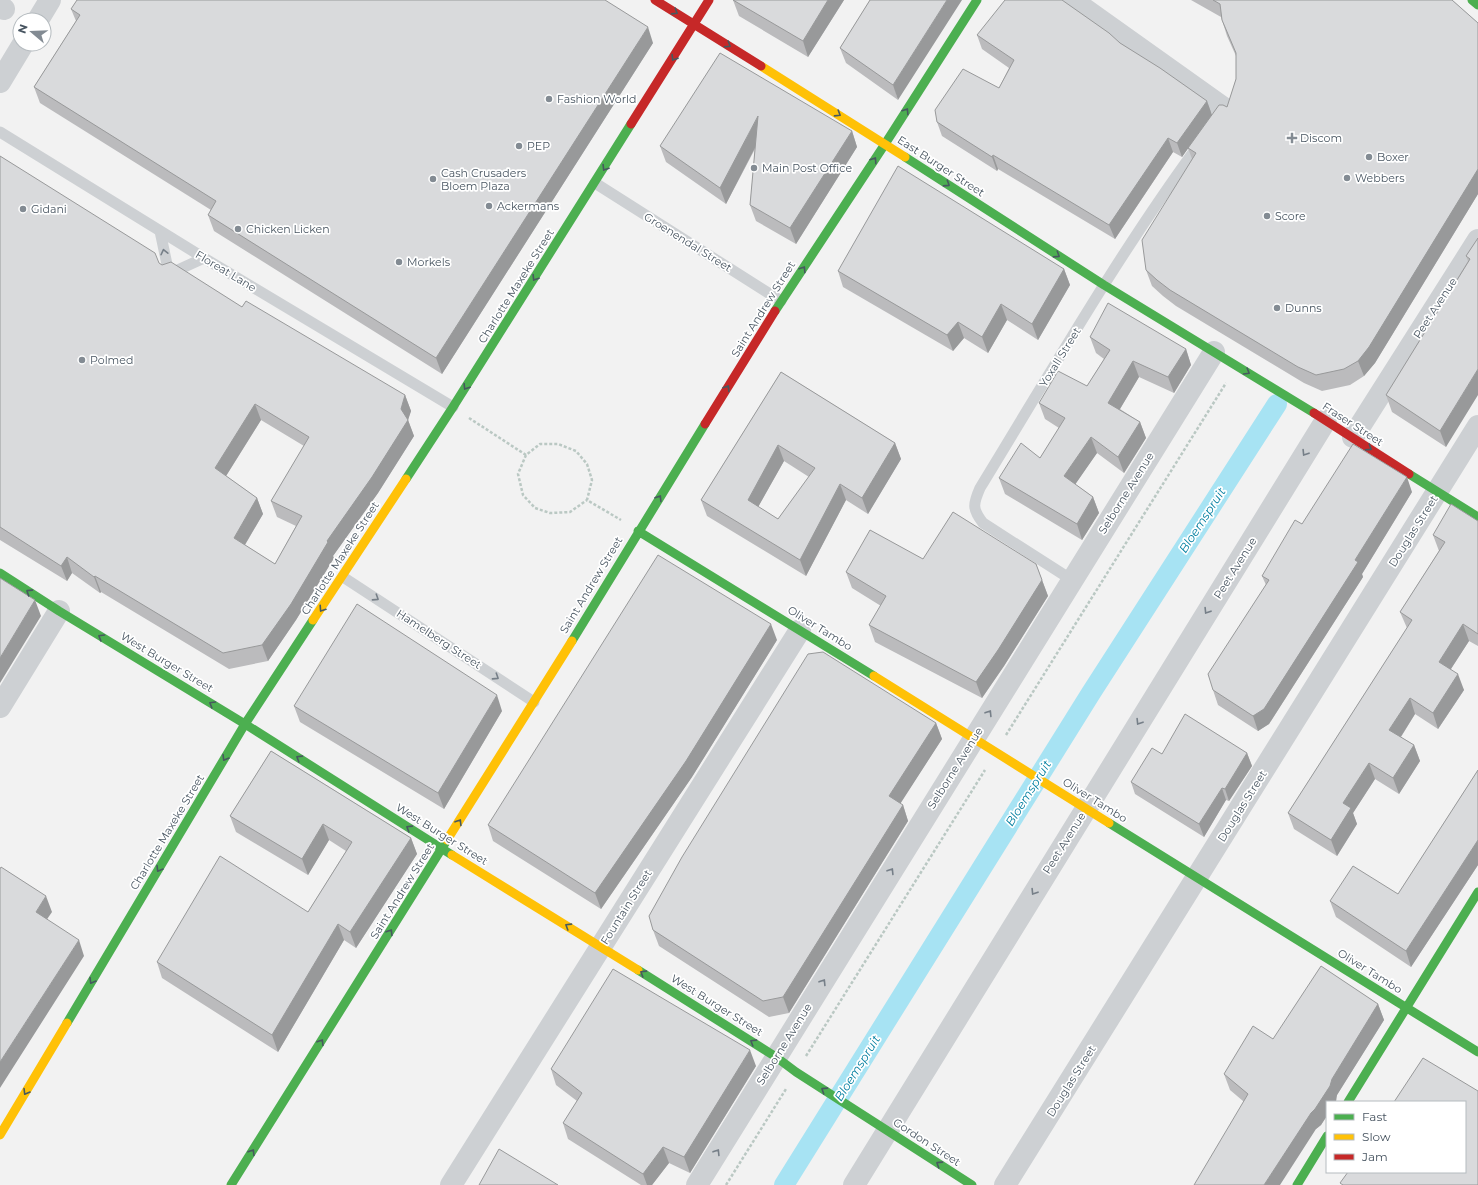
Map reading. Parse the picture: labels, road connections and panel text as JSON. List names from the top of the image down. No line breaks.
{"streets":{"street":["East Burger Street","Charlotte Maxeke Street","Peet Avenue","Saint Andrew Street","Fraser Street","Selborne Avenue","Douglas Street","Oliver Tambo","West Burger Street","Fountain Street","Gordon Street"],"lane":["Groenendal Street","Floreat Lane","Yoxall Street","Hamelberg Street"]},"crossings":[["East Burger Street","Charlotte Maxeke Street"],["East Burger Street","Saint Andrew Street"],["East Burger Street","Yoxall Street"],["East Burger Street","Fraser Street"],["East Burger Street","Selborne Avenue"],["Groenendal Street","Charlotte Maxeke Street"],["Groenendal Street","Saint Andrew Street"],["Floreat Lane","Charlotte Maxeke Street"],["Charlotte Maxeke Street","Hamelberg Street"],["Charlotte Maxeke Street","West Burger Street"],["Peet Avenue","Fraser Street"],["Peet Avenue","Oliver Tambo"],["Peet Avenue","Gordon Street"],["Saint Andrew Street","Oliver Tambo"],["Saint Andrew Street","Hamelberg Street"],["Saint Andrew Street","West Burger Street"],["Yoxall Street","Selborne Avenue"],["Fraser Street","Selborne Avenue"],["Fraser Street","Douglas Street"],["Selborne Avenue","Oliver Tambo"],["Selborne Avenue","West Burger Street"],["Douglas Street","Oliver Tambo"],["Oliver Tambo","Fountain Street"],["West Burger Street","Fountain Street"],["West Burger Street","Gordon Street"]],"one_way":["East Burger Street","Charlotte Maxeke Street","Peet Avenue","Saint Andrew Street","Fraser Street","Selborne Avenue","Hamelberg Street","West Burger Street","Gordon Street"],"water":["Bloemspruit"],"places":{"other":["Fashion World","PEP","Boxer","Main Post Office","Webbers","Cash Crusaders Bloem Plaza","Ackermans","Gidani","Score","Chicken Licken","Morkels","Dunns","Polmed"],"health":["Discom"]},"legend":["Fast","Slow","Jam"],"north":"left"}
